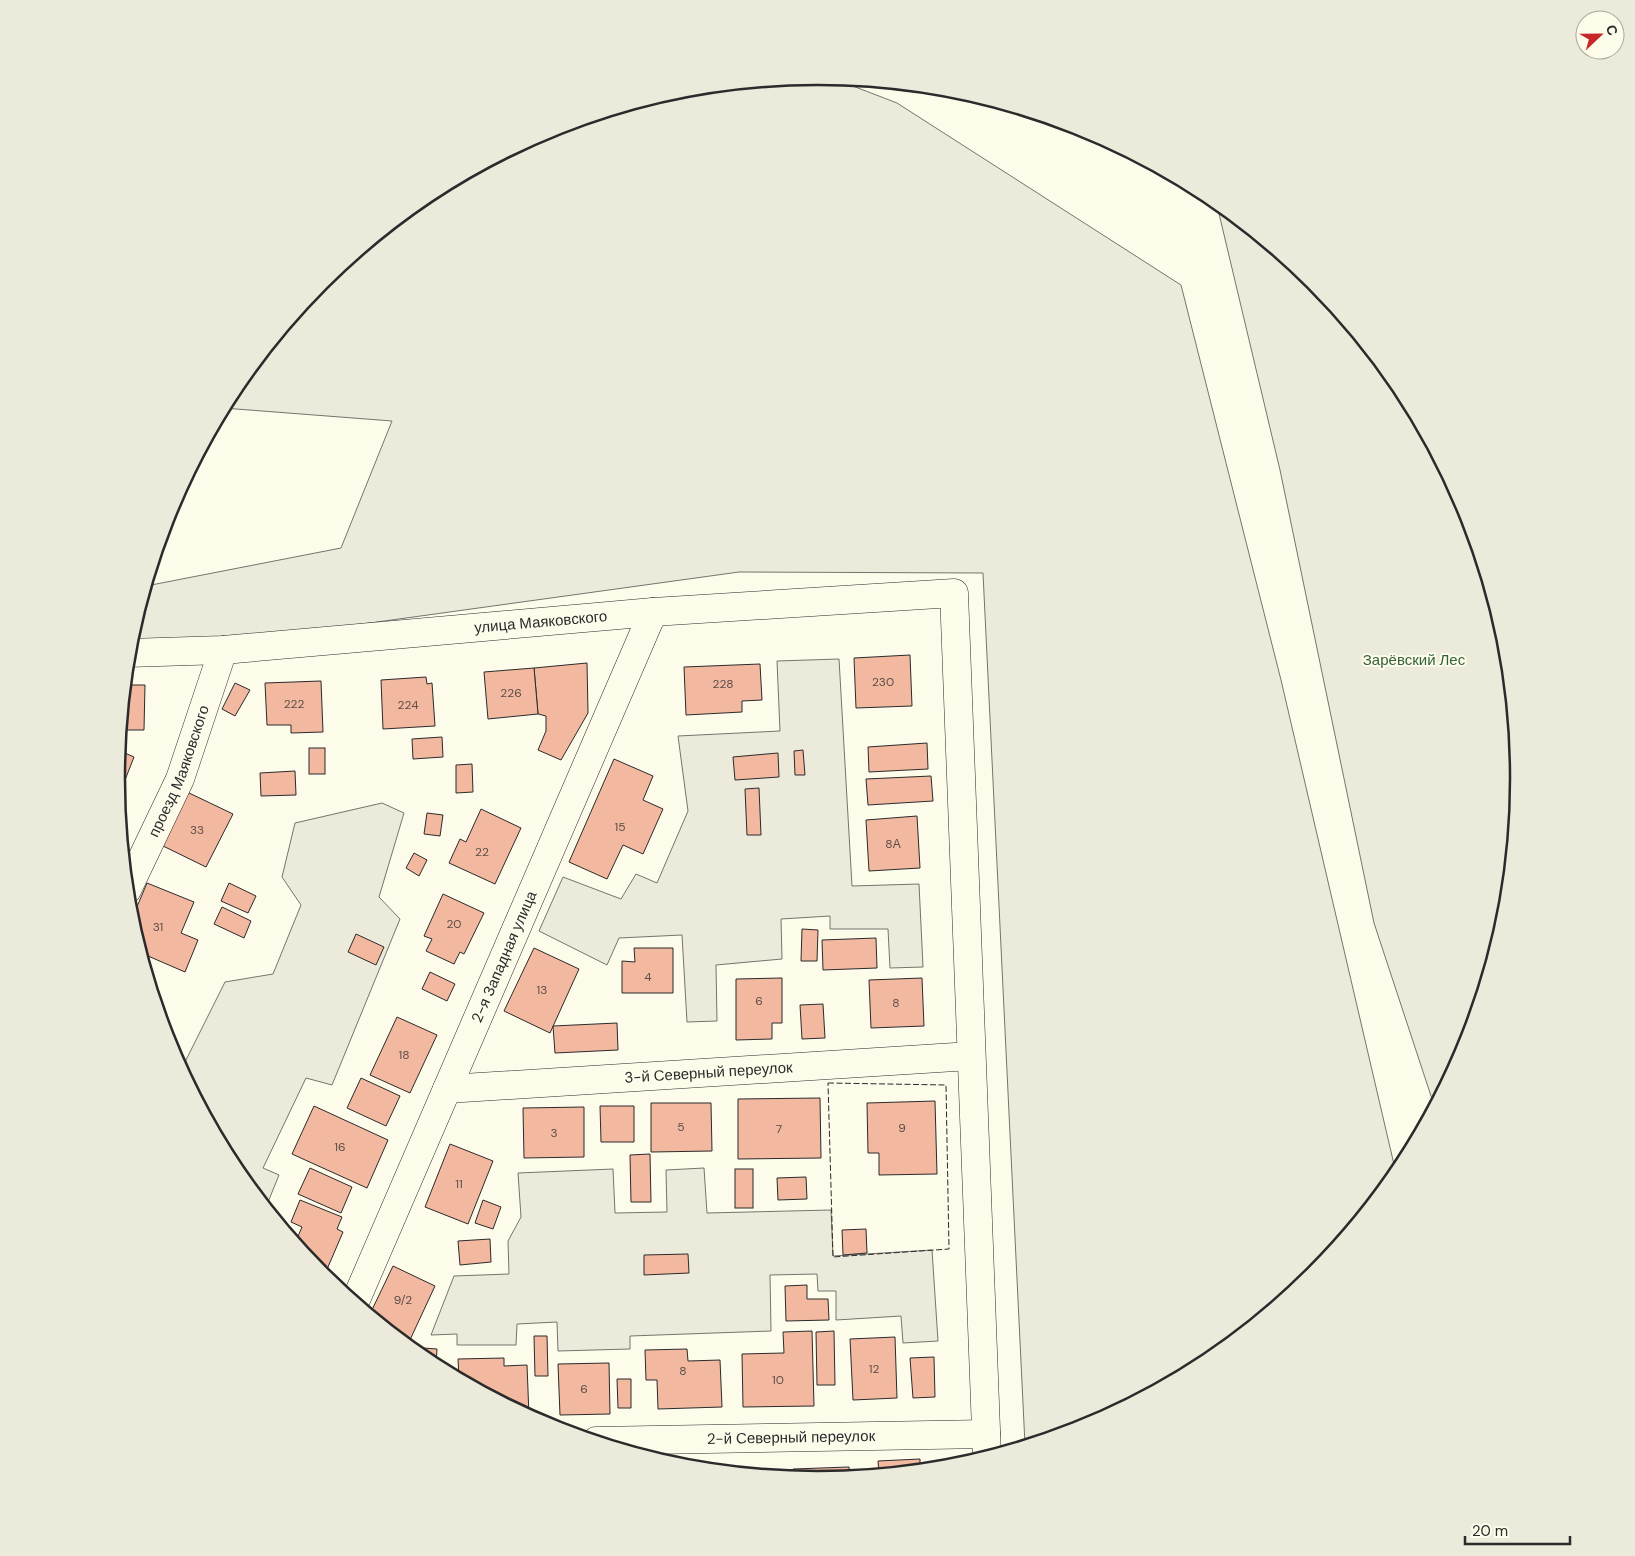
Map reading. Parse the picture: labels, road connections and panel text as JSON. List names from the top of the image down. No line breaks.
{"streets":{"street":["улица Маяковского","проезд Маяковского","2-я Западная улица","3-й Северный переулок","2-й Северный переулок"]},"crossings":[["улица Маяковского","проезд Маяковского"],["улица Маяковского","2-я Западная улица"],["улица Маяковского","3-й Северный переулок"],["2-я Западная улица","3-й Северный переулок"]],"parks":["Зарёвский Лес"],"house_numbers":["230","228","226","222","224","15","33","8А","22","20","31","4","13","6","8","18","5","9","7","3","16","11","9/2","12","8","10","6"],"scale_bar":"20 m","north":"right"}
